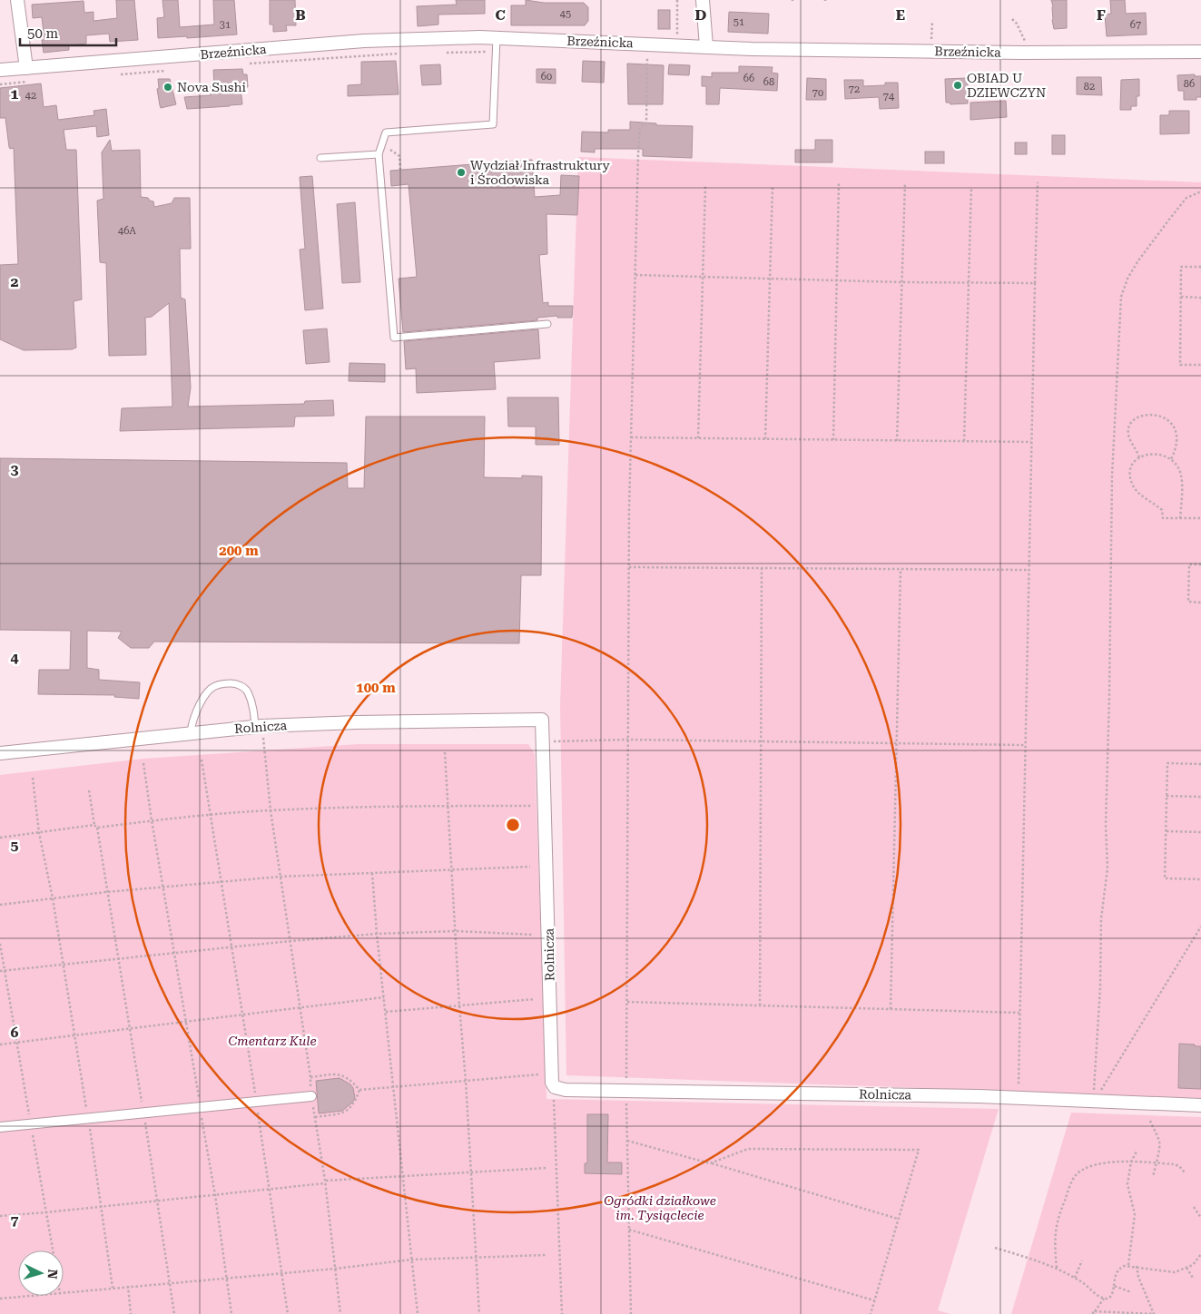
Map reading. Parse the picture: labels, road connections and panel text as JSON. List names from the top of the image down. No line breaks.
{"streets":{"street":["Brzeźnicka","Rolnicza"]},"parks":["Cmentarz Kule","Ogródki działkowe im. Tysiąclecie"],"places":["OBIAD U DZIEWCZYN","Nova Sushi","Wydział Infrastruktury i Środowiska"],"house_numbers":["45","51","31","67","60","66","68","86","82","72","70","42","74","46A"],"scale_bar":"50 m","north":"right","grid":{"columns":["B","C","D","E","F"],"rows":["1","2","3","4","5","6","7"]},"rings":["200 m","100 m"]}
